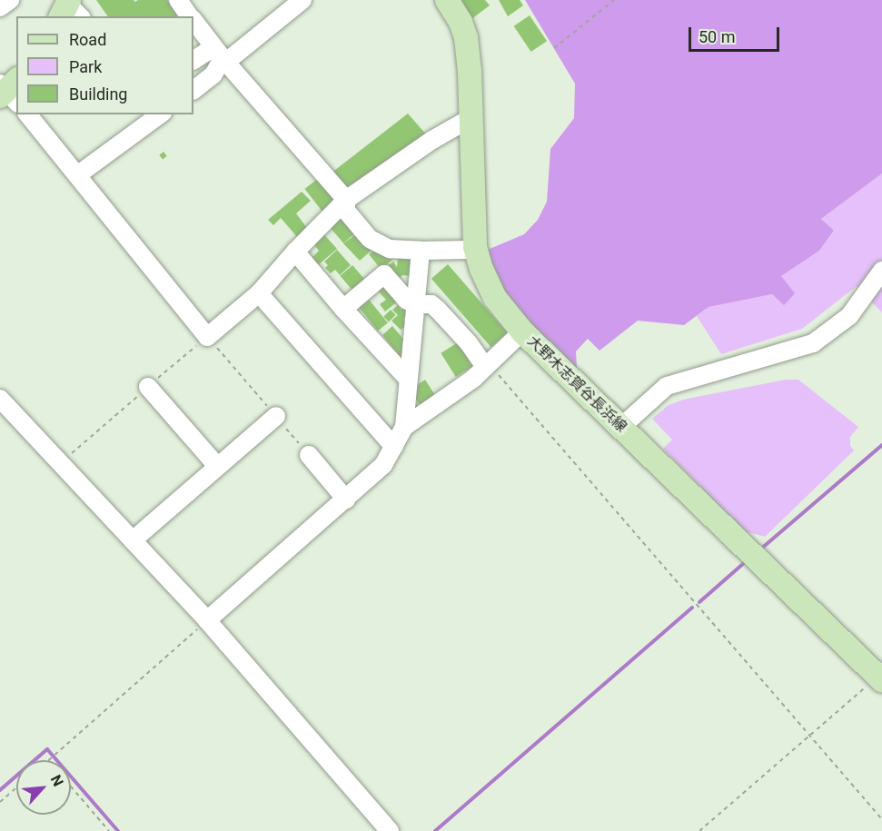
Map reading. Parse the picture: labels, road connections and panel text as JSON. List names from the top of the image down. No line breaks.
{"streets":{"main road":["大野木志賀谷長浜線"]},"legend":["Road","Park","Building"],"scale_bar":"50 m","north":"top right"}
